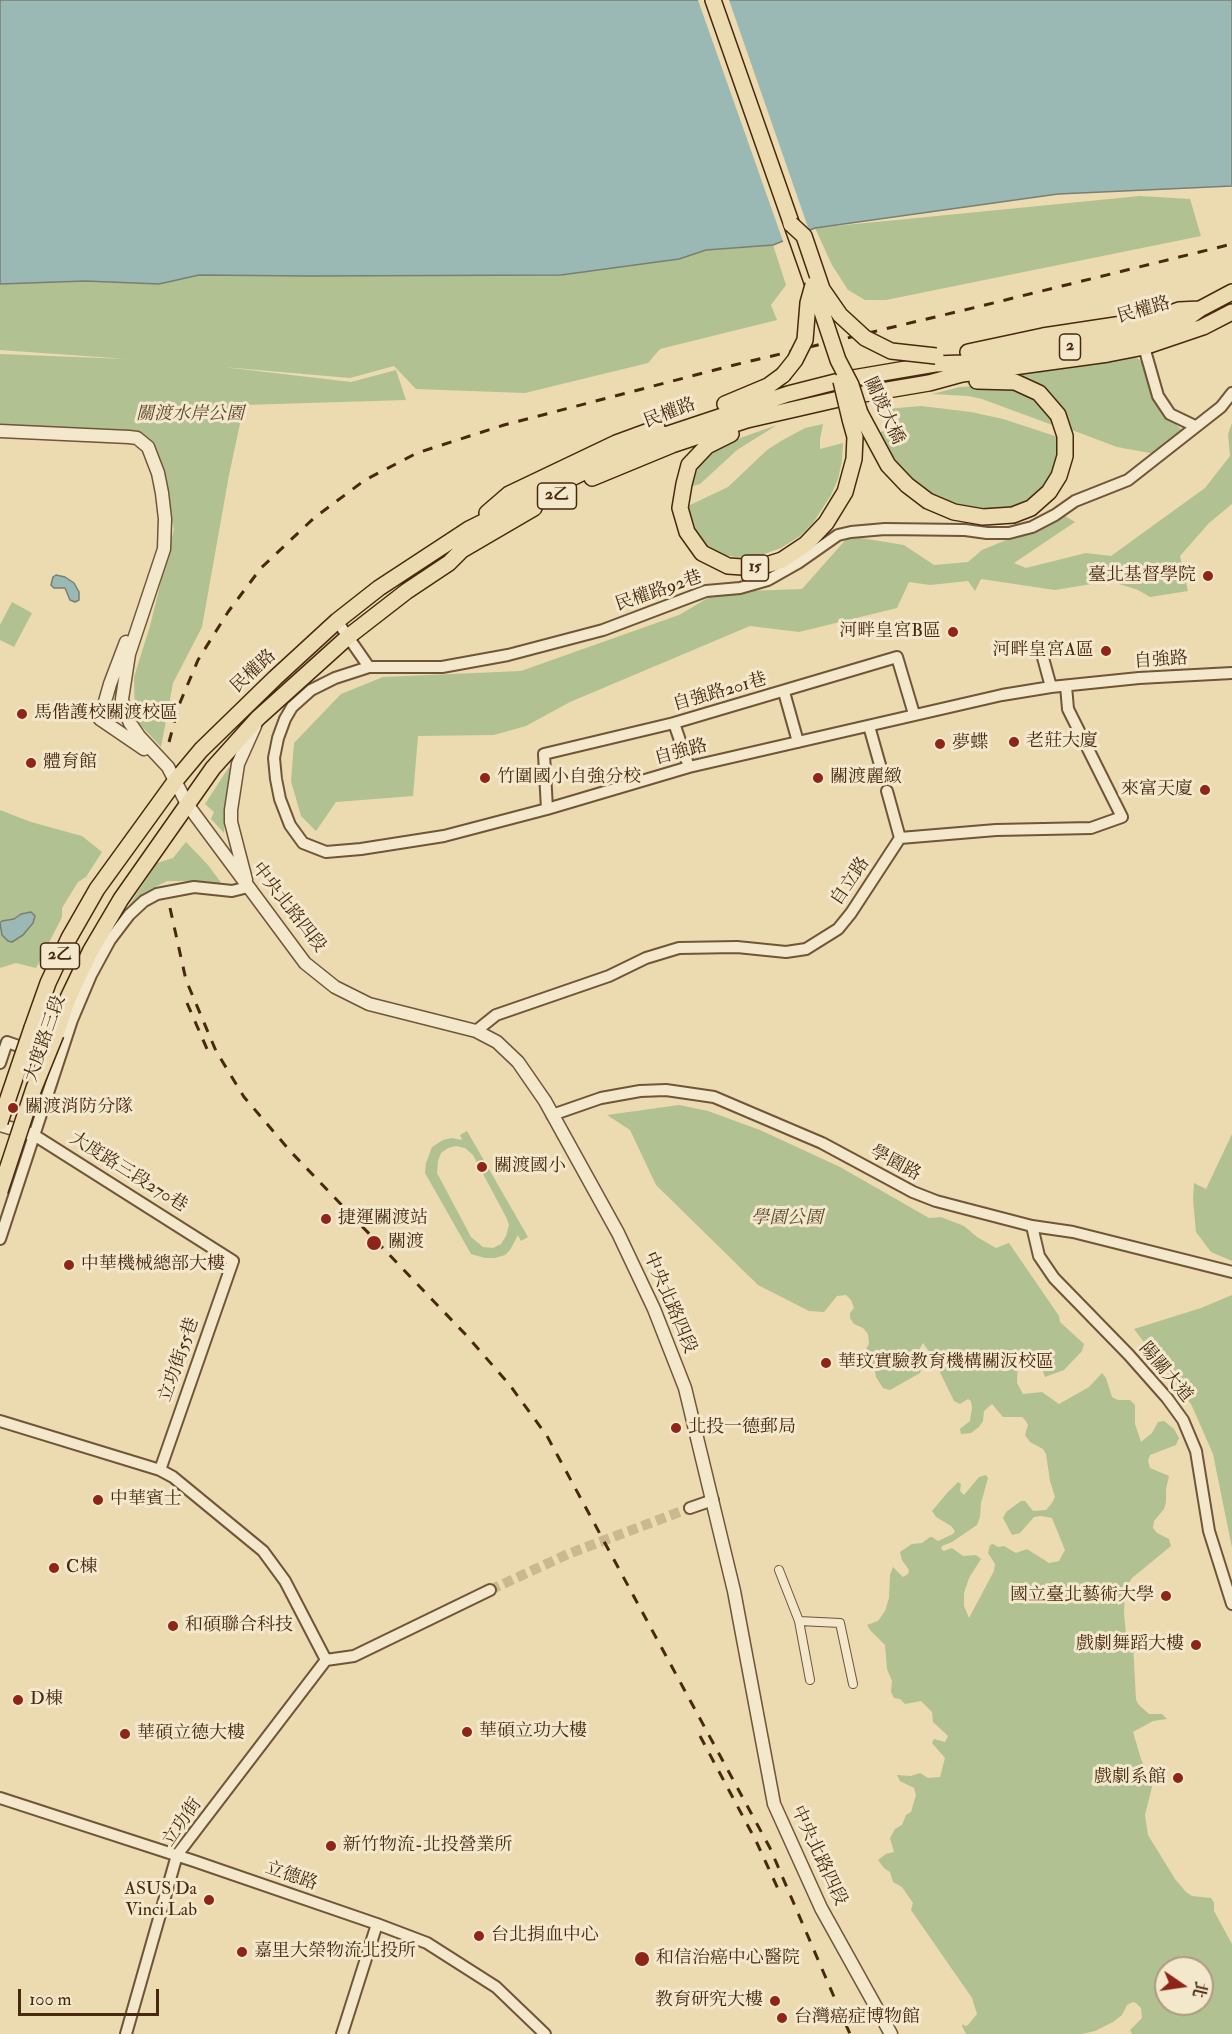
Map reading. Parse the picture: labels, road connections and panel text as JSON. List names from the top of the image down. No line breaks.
{"streets":{"main road":["民權路","2","關渡大橋","2乙","15","大度路三段"],"street":["民權路92巷","自強路","自強路201巷","自立路","中央北路四段","學園路","大度路三段270巷","立功街55巷","陽關大道","立功街","立德路"]},"crossings":[["民權路","關渡大橋"],["民權路","大度路三段"],["民權路92巷","自強路"],["自強路","自強路201巷"],["自立路","中央北路四段"],["中央北路四段","大度路三段"],["中央北路四段","學園路"],["大度路三段","大度路三段270巷"],["學園路","陽關大道"],["大度路三段270巷","立功街55巷"],["立功街","立德路"]],"parks":["關渡水岸公園","學園公園"],"places":["臺北基督學院","河畔皇宮B區","河畔皇宮A區","馬偕護校關渡校區","老莊大廈","夢蝶","體育館","竹圍國小自強分校","關渡麗緻","來富天廈","關渡消防分隊","關渡國小","捷運關渡站","關渡","中華機械總部大樓","華玟實驗教育機構關汳校區","北投一德郵局","中華賓士","C棟","國立臺北藝術大學","和碩聯合科技","戲劇舞蹈大樓","D棟","華碩立功大樓","華碩立德大樓","戲劇系館","新竹物流-北投營業所","ASUS Da Vinci Lab","台北捐血中心","嘉里大榮物流北投所","和信治癌中心醫院","教育研究大樓","台灣癌症博物館"],"scale_bar":"100 m","north":"right"}
